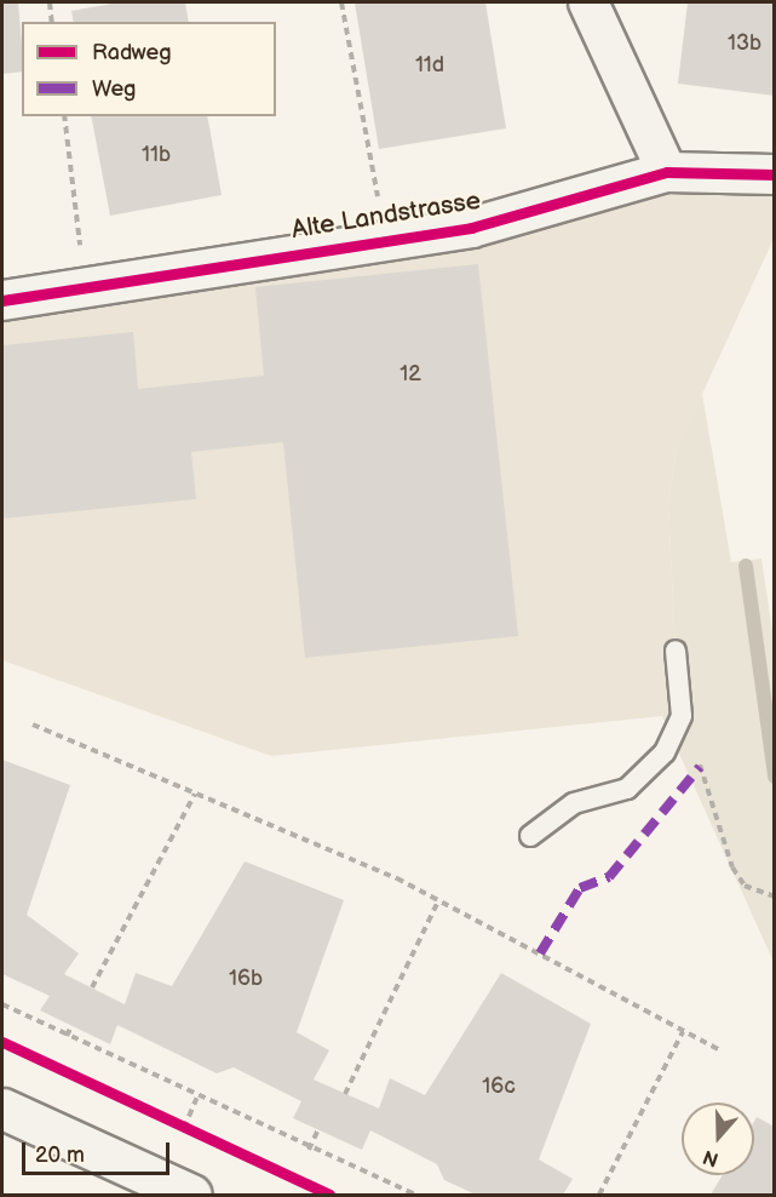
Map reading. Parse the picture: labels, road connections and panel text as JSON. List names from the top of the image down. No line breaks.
{"streets":{"street":["Alte Landstrasse"]},"house_numbers":["13b","11d","11b","12","16b","16c"],"legend":["Radweg","Weg"],"scale_bar":"20 m","north":"bottom"}
